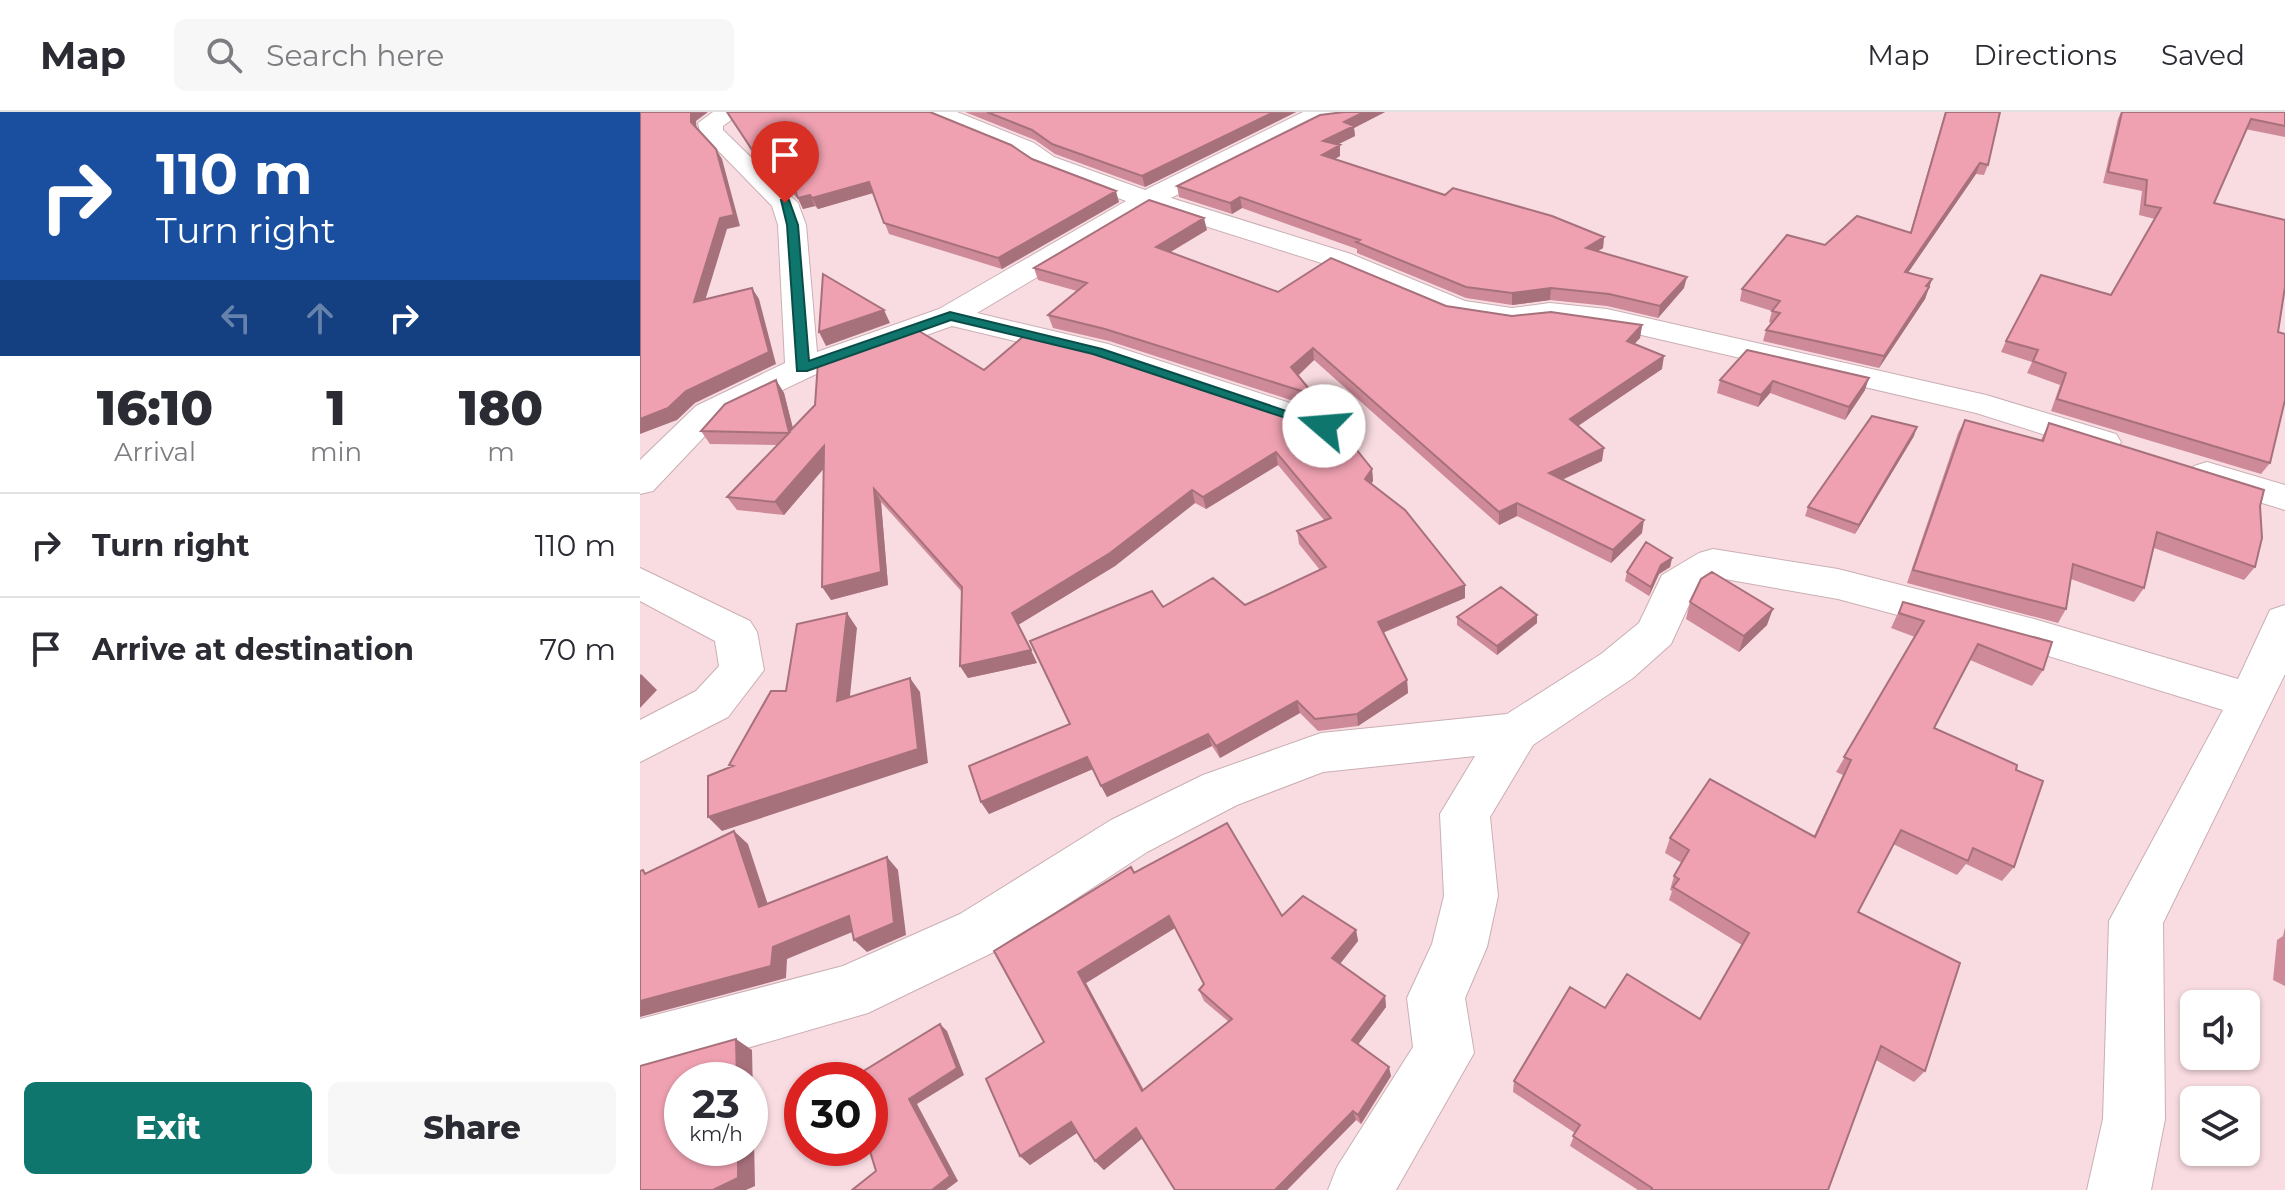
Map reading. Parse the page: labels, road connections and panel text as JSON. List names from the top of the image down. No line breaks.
{"page":{"header":"Map","search":"Search here","nav":["Map","Directions","Saved"],"turn":["110 m","Turn right"],"eta":["16:10","Arrival","1","min","180","m"],"list":[{"name":"Turn right","value":"110 m"},{"name":"Arrive at destination","value":"70 m"}],"speed":"23 km/h","limit":"30","buttons":["Exit","Share"]}}
